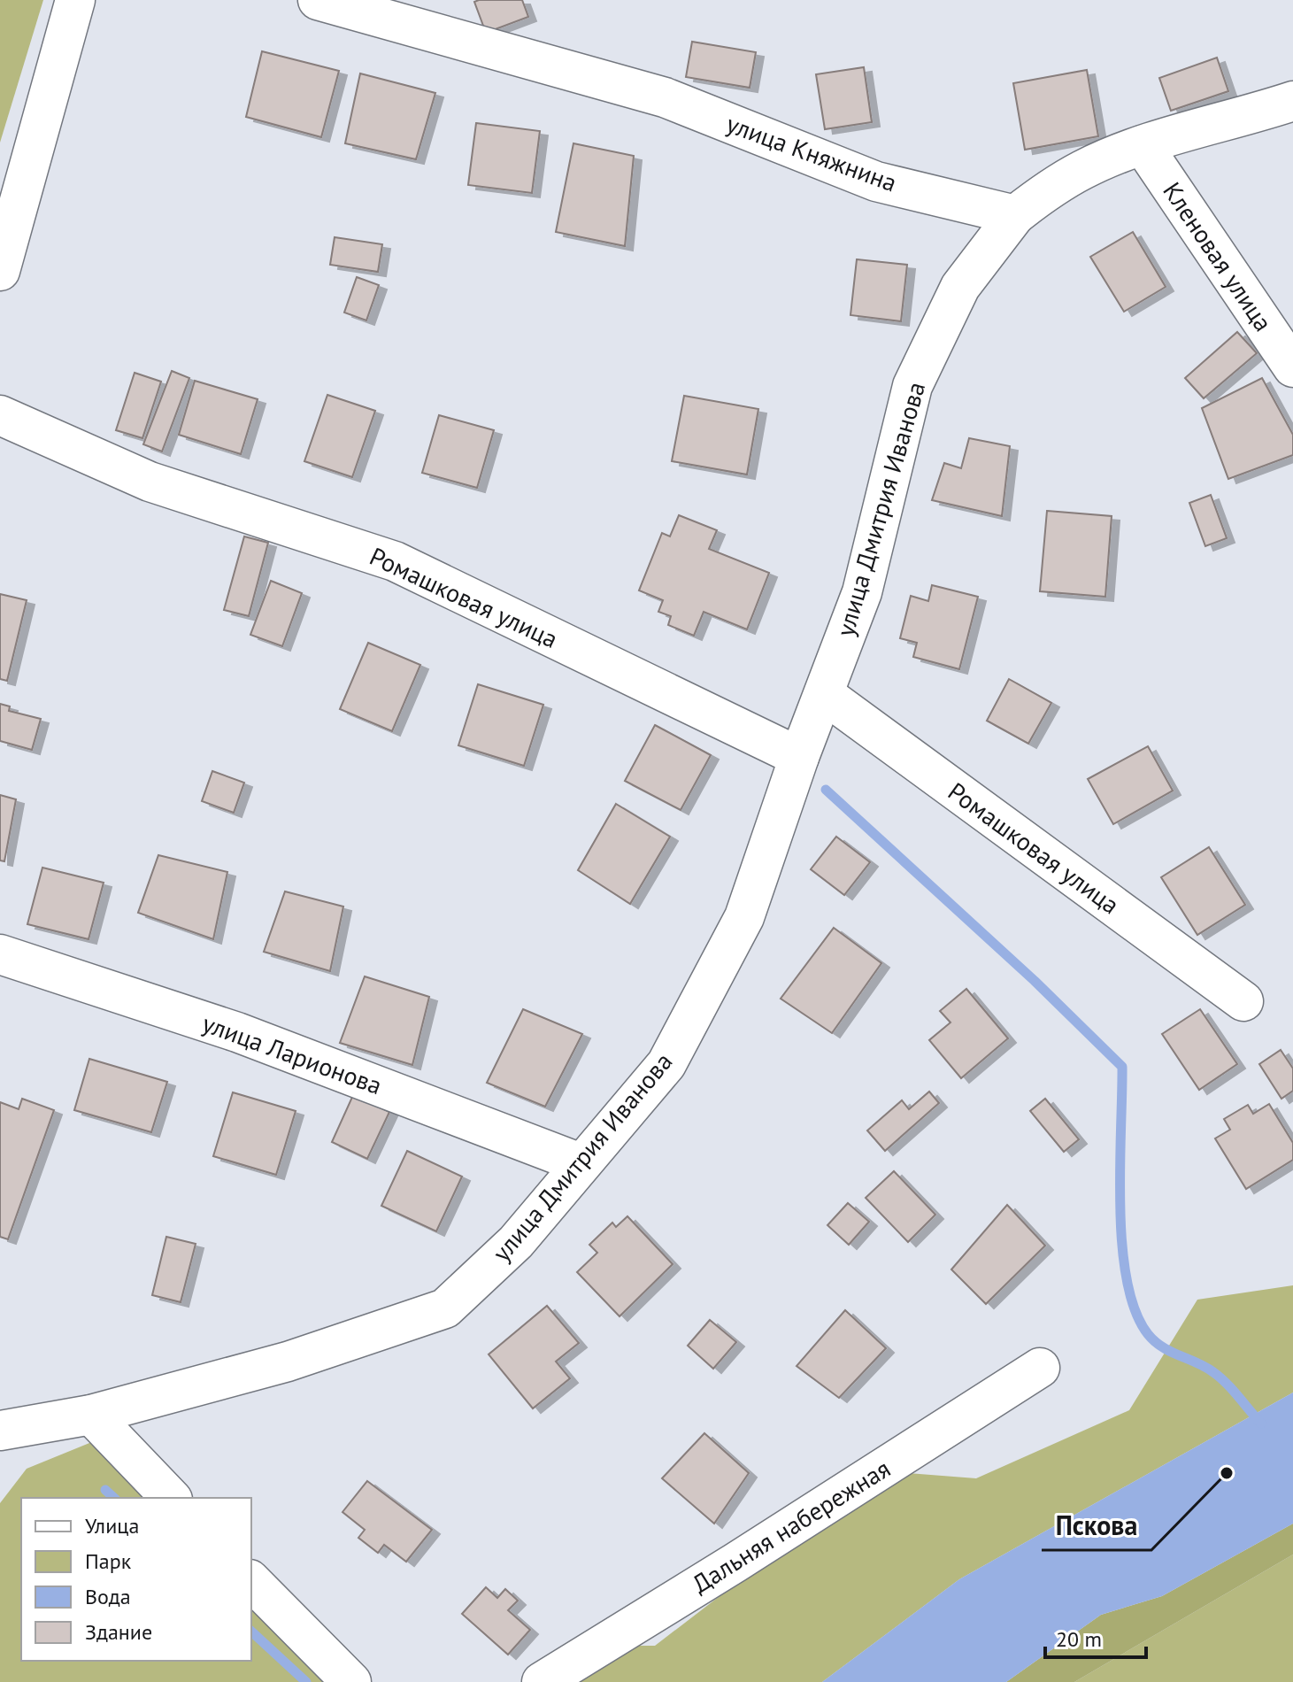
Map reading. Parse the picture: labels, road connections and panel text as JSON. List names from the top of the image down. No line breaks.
{"streets":{"street":["улица Княжнина","Кленовая улица","улица Дмитрия Иванова","Ромашковая улица","улица Ларионова","Дальняя набережная"]},"crossings":[["улица Княжнина","улица Дмитрия Иванова"],["улица Дмитрия Иванова","Ромашковая улица"],["улица Дмитрия Иванова","улица Ларионова"]],"places":["Пскова"],"legend":["Улица","Парк","Вода","Здание"],"scale_bar":"20 m"}
